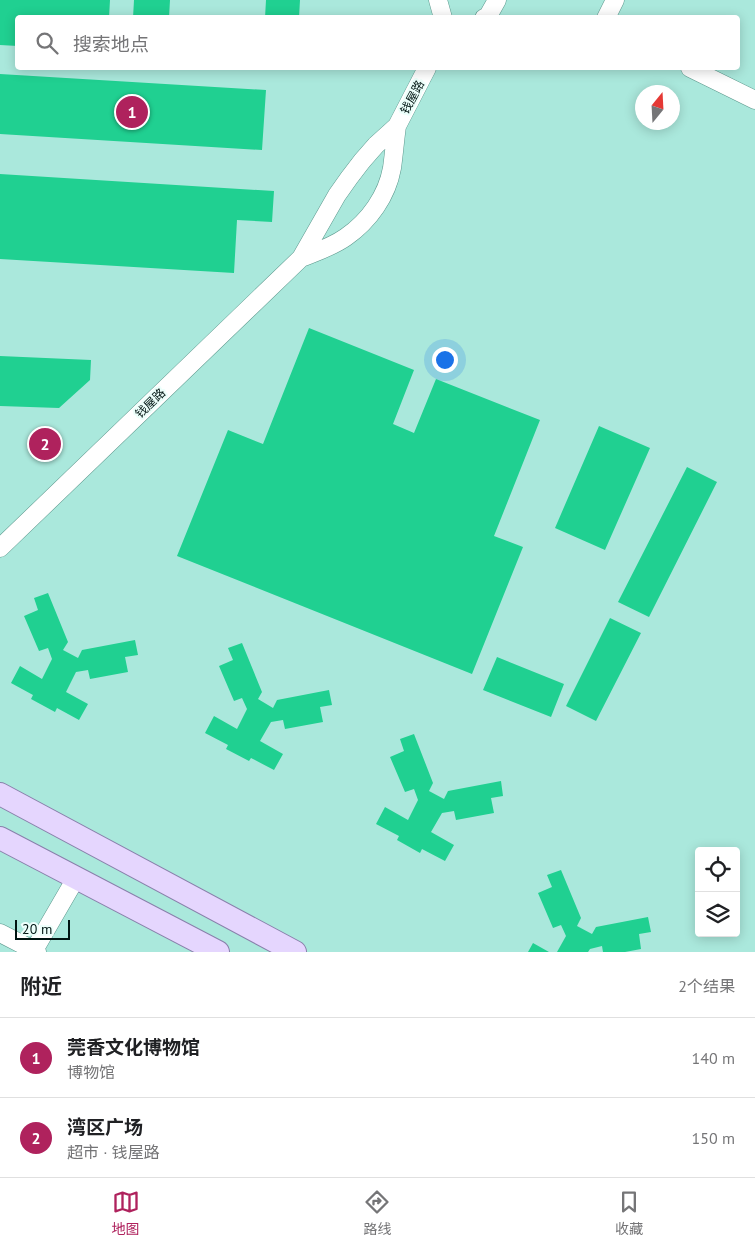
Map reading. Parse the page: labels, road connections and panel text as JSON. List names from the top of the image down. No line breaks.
{"streets":{"street":["钱屋路"]},"scale_bar":"20 m","north":"top","page":{"search":"搜索地点","pins":["1","2"],"scale":"20 m","heading":["附近","2个结果"],"list":[{"mark":"1","name":"莞香文化博物馆","note":"博物馆","value":"140 m"},{"mark":"2","name":"湾区广场","note":"超市 · 钱屋路","value":"150 m"}],"nav":["地图","路线","收藏"]}}
